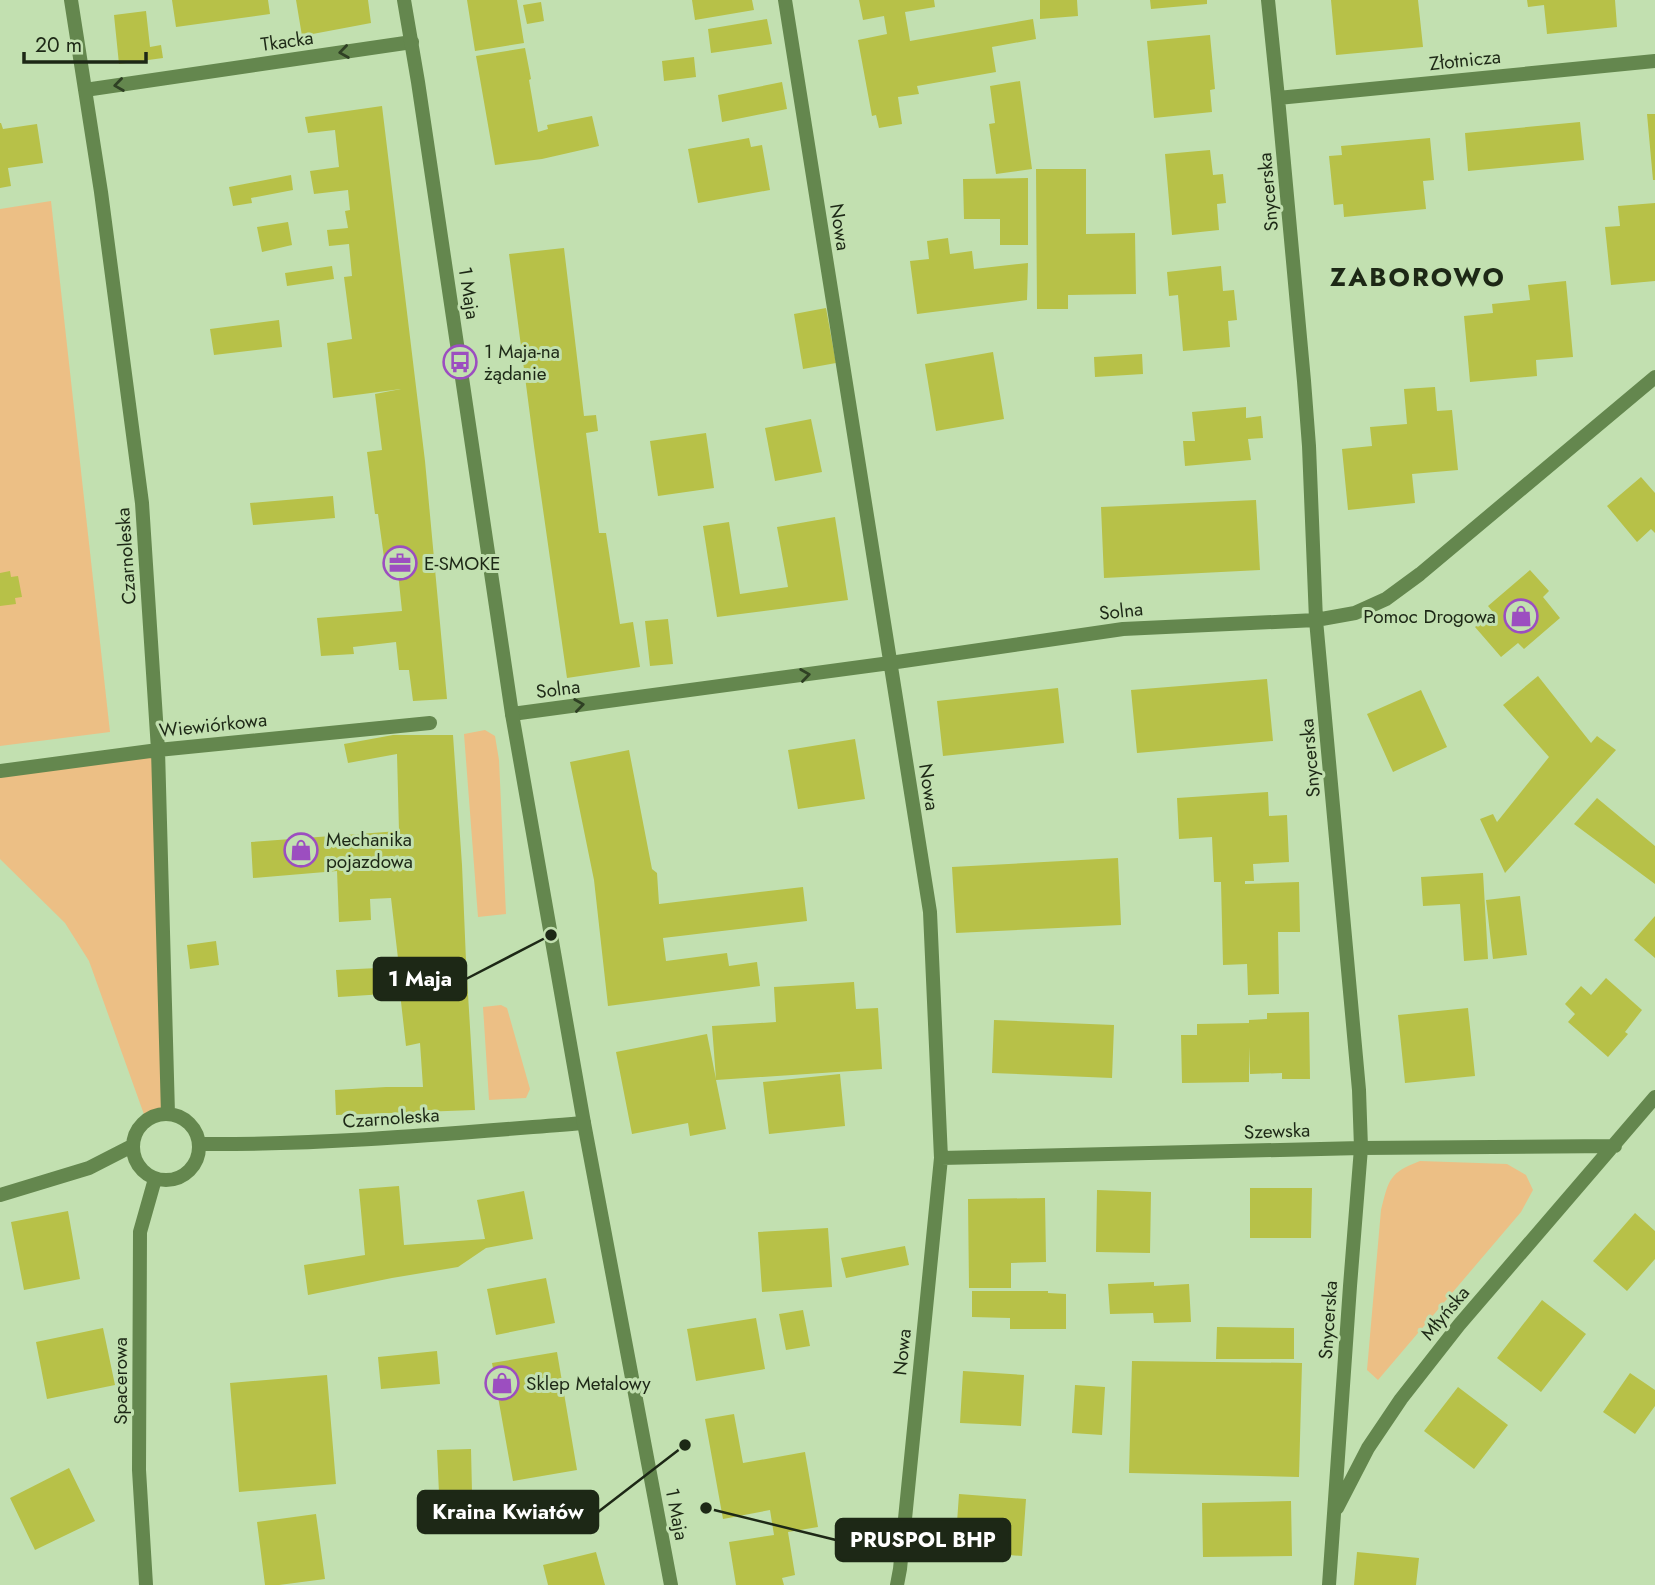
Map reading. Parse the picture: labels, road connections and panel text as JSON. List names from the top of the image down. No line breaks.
{"streets":{"street":["Tkacka","Złotnicza","Snycerska","Nowa","1 Maja","Czarnoleska","Solna","Wiewiórkowa","Szewska","Młyńska","Spacerowa"]},"crossings":[["Tkacka","1 Maja"],["Tkacka","Czarnoleska"],["Złotnicza","Snycerska"],["Snycerska","Solna"],["Snycerska","Szewska"],["Snycerska","Młyńska"],["Nowa","Solna"],["Nowa","Szewska"],["1 Maja","Czarnoleska"],["1 Maja","Solna"],["Czarnoleska","Wiewiórkowa"],["Czarnoleska","Spacerowa"],["Szewska","Młyńska"]],"one_way":["Tkacka"],"districts":["ZABOROWO"],"places":{"bus stop":["1 Maja-na żądanie"],"office":["E-SMOKE"],"shop":["Pomoc Drogowa","Mechanika pojazdowa","Sklep Metalowy"],"other":["1 Maja","Kraina Kwiatów","PRUSPOL BHP"]},"scale_bar":"20 m"}
